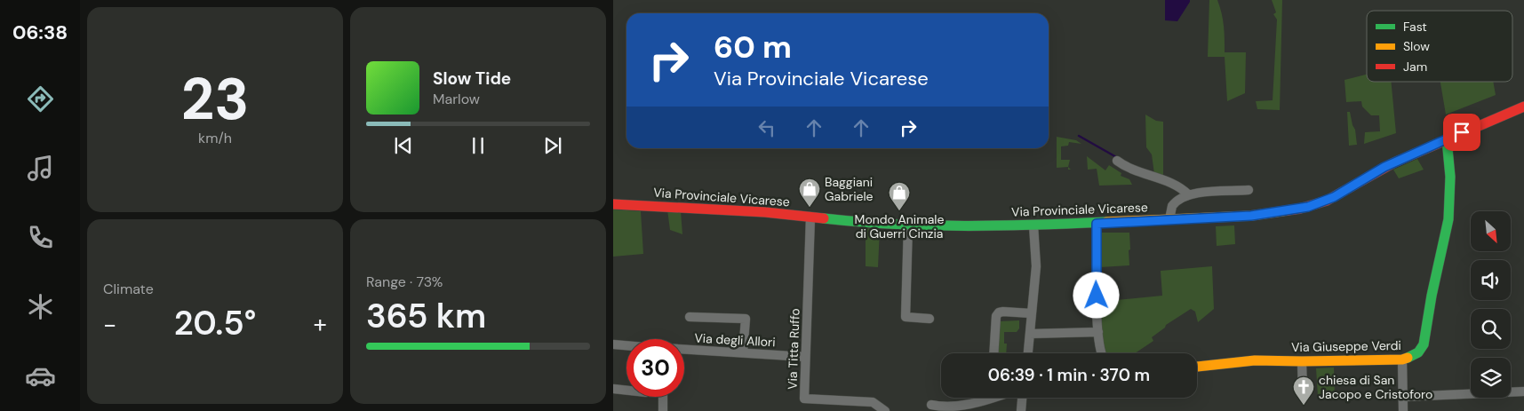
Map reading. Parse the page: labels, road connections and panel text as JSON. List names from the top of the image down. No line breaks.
{"streets":{"main road":["Via Provinciale Vicarese","Via Giuseppe Verdi"],"street":["Via degli Allori","Via Titta Ruffo"]},"crossings":[["Via Provinciale Vicarese","Via Giuseppe Verdi"],["Via Provinciale Vicarese","Via Titta Ruffo"],["Via degli Allori","Via Titta Ruffo"]],"places":{"shop":["Baggiani Gabriele","Mondo Animale di Guerri Cinzia"],"church":["chiesa di San Jacopo e Cristoforo"]},"legend":["Fast","Slow","Jam"],"north":"bottom right","page":{"tabs":"06:38","tile":[["23","km/h"],"Climate",["Range · 73%","365 km"]],"turn":["60 m","Via Provinciale Vicarese"],"song":["Slow Tide","Marlow"],"heat":["−","20.5°","+"],"limit":"30","trip":"06:39 · 1 min · 370 m"}}
